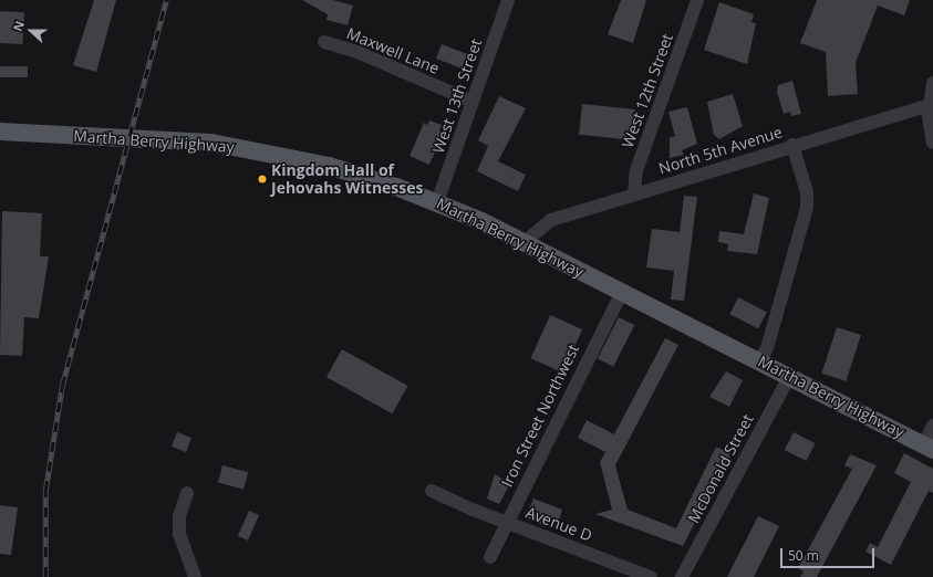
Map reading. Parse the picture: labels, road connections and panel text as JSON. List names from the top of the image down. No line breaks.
{"streets":{"main road":["Martha Berry Highway"],"street":["Maxwell Lane","West 12th Street","West 13th Street","North 5th Avenue","Iron Street Northwest","McDonald Street","Avenue D"]},"crossings":[["Maxwell Lane","West 13th Street"],["West 12th Street","North 5th Avenue"],["West 13th Street","Martha Berry Highway"],["Martha Berry Highway","North 5th Avenue"],["Martha Berry Highway","Iron Street Northwest"],["Martha Berry Highway","McDonald Street"],["Iron Street Northwest","Avenue D"]],"places":["Kingdom Hall of Jehovahs Witnesses"],"scale_bar":"50 m","north":"left"}
